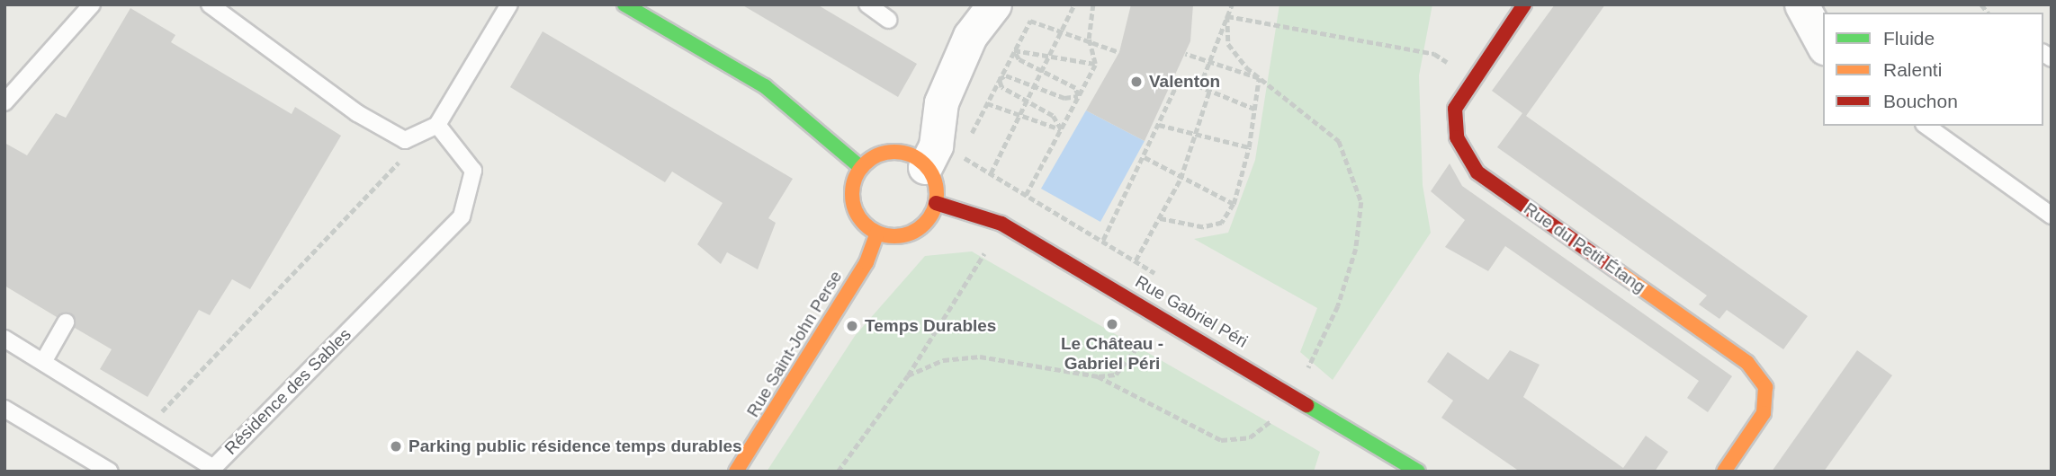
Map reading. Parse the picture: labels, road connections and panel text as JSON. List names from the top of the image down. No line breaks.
{"streets":{"street":["Rue du Petit Étang","Rue Gabriel Péri","Rue Saint-John Perse"],"lane":["Résidence des Sables"]},"crossings":[["Rue Gabriel Péri","Rue Saint-John Perse"]],"places":["Valenton","Le Château - Gabriel Péri","Temps Durables","Parking public résidence temps durables"],"legend":["Fluide","Ralenti","Bouchon"]}
